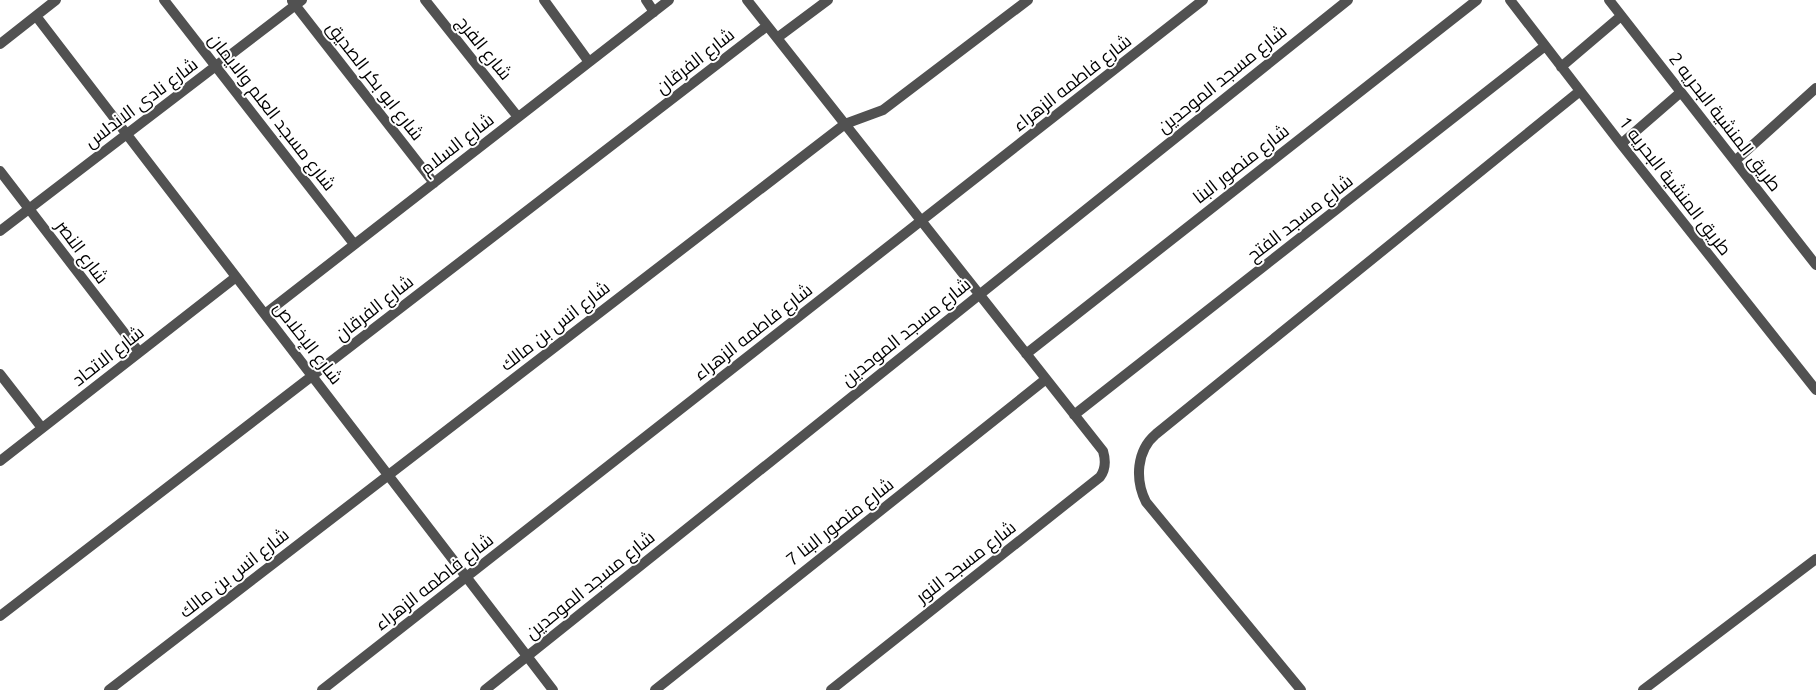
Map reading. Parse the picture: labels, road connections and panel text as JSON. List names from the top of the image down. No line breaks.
{"streets":{"street":["شارع الفرج","شارع الفرقان","شارع مسجد الموحدين","شارع ابو بكر الصديق","شارع فاطمه الزهراء","شارع نادى الاندلس","شارع مسجد العلم والايمان","طريق المنشية البحريه 2","شارع السلام","شارع منصور البنا","طريق المنشية البحريه 1","شارع مسجد الفتح","شارع النصر","شارع انس بن مالك","شارع الإخلاص","شارع الاتحاد","شارع منصور البنا 7","شارع مسجد النور"]},"crossings":[["شارع الفرج","شارع السلام"],["شارع الفرقان","شارع الإخلاص"],["شارع مسجد الموحدين","شارع الإخلاص"],["شارع ابو بكر الصديق","شارع نادى الاندلس"],["شارع ابو بكر الصديق","شارع السلام"],["شارع فاطمه الزهراء","شارع الإخلاص"],["شارع نادى الاندلس","شارع مسجد العلم والايمان"],["شارع نادى الاندلس","شارع النصر"],["شارع نادى الاندلس","شارع الإخلاص"],["شارع مسجد العلم والايمان","شارع السلام"],["شارع السلام","شارع الإخلاص"],["طريق المنشية البحريه 1","شارع مسجد الفتح"],["شارع مسجد الفتح","شارع مسجد النور"],["شارع النصر","شارع الاتحاد"],["شارع انس بن مالك","شارع الإخلاص"],["شارع الإخلاص","شارع الاتحاد"]]}
